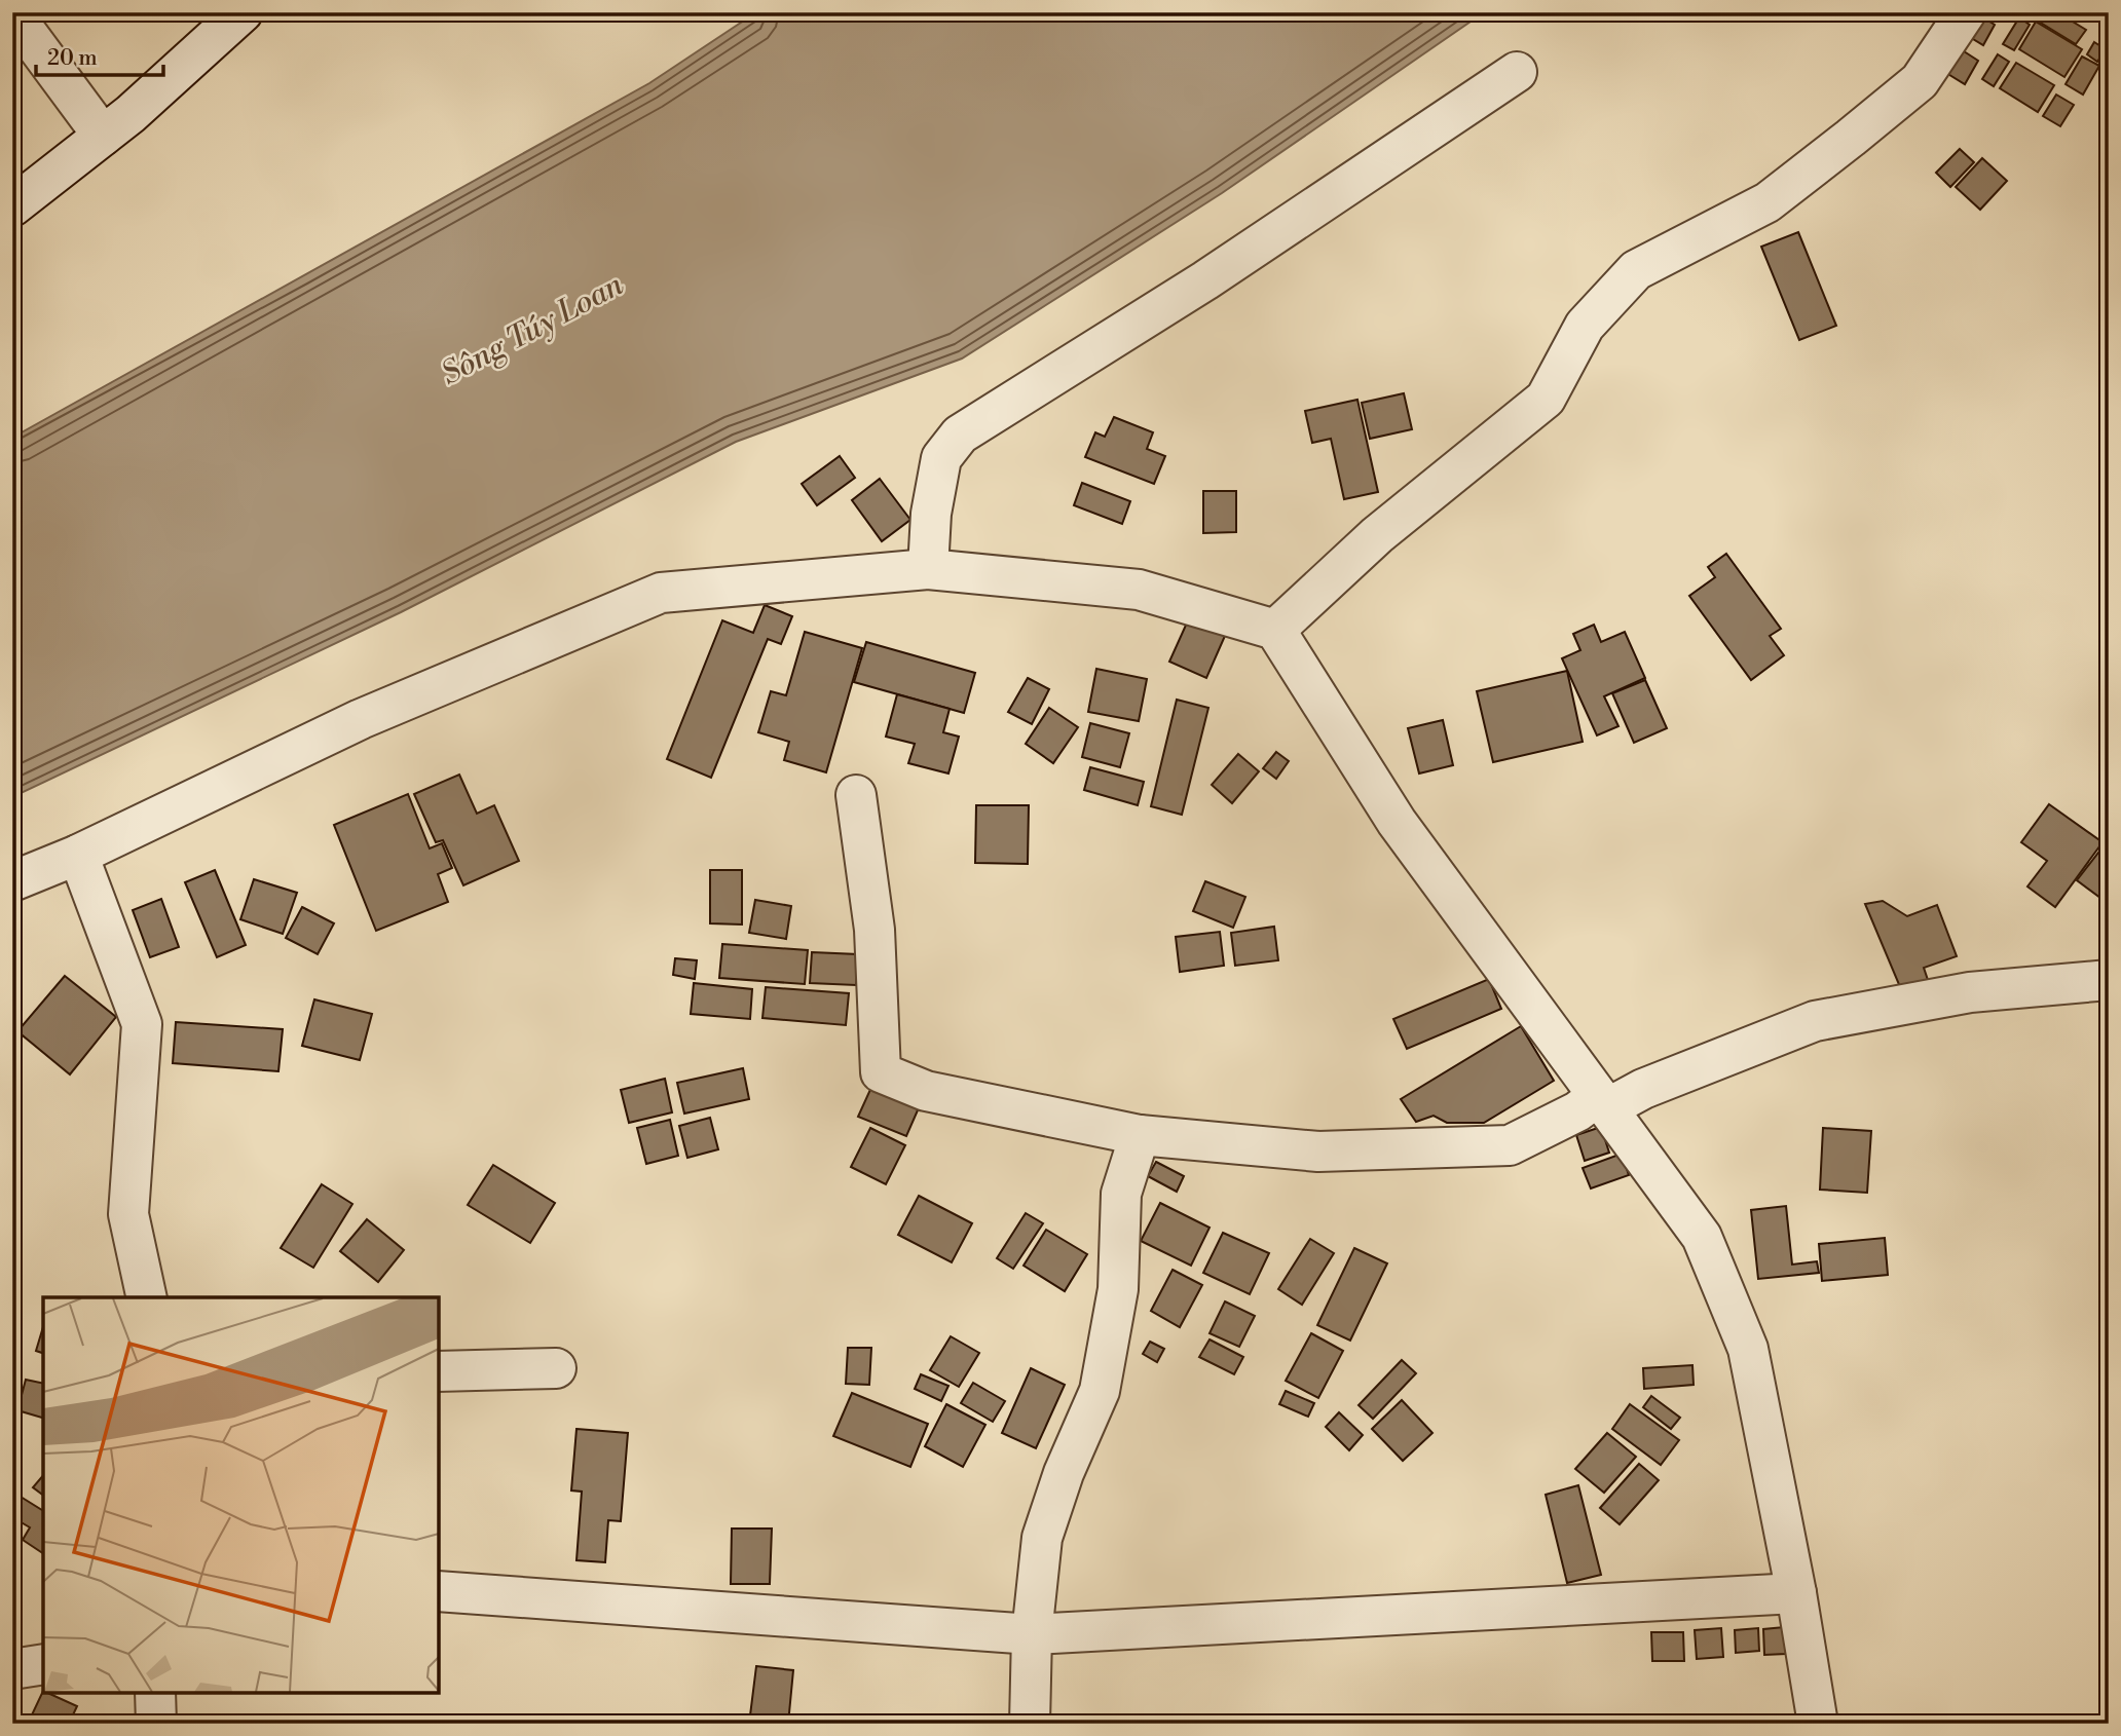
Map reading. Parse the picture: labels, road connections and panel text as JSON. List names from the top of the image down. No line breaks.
{"water":["Sông Túy Loan"],"scale_bar":"20 m"}
